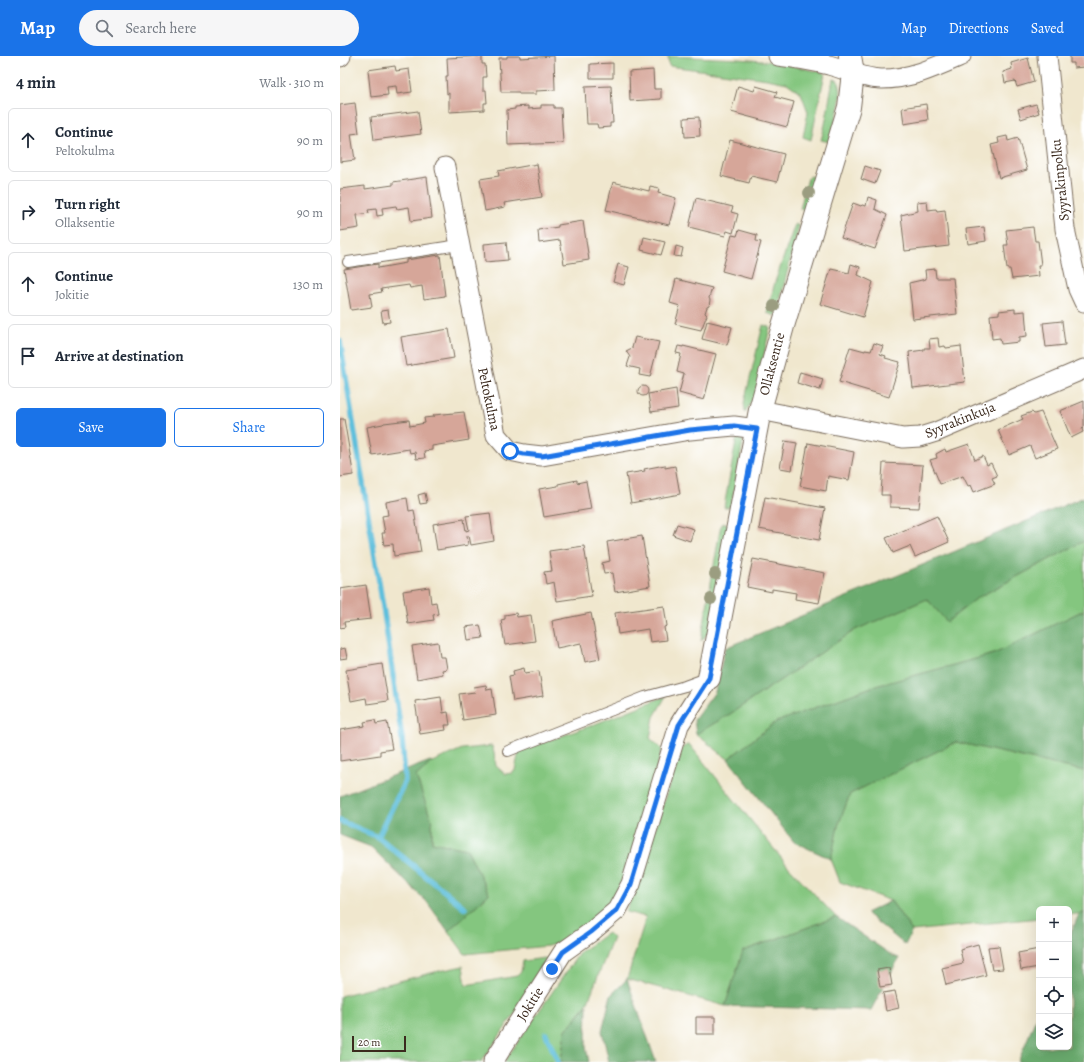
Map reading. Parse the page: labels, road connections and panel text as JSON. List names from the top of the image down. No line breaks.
{"streets":{"street":["Syyrakinpolku","Ollaksentie","Peltokulma","Syyrakinkuja","Jokitie"]},"crossings":[["Ollaksentie","Peltokulma"],["Ollaksentie","Syyrakinkuja"],["Ollaksentie","Jokitie"],["Peltokulma","Syyrakinkuja"]],"scale_bar":"20 m","page":{"header":"Map","search":"Search here","nav":["Map","Directions","Saved"],"heading":["4 min","Walk · 310 m"],"list":[["Continue","Peltokulma","90 m"],["Turn right","Ollaksentie","90 m"],["Continue","Jokitie","130 m"],"Arrive at destination"],"buttons":["Save","Share"],"map_buttons":["+","−"],"scale":"20 m"}}
